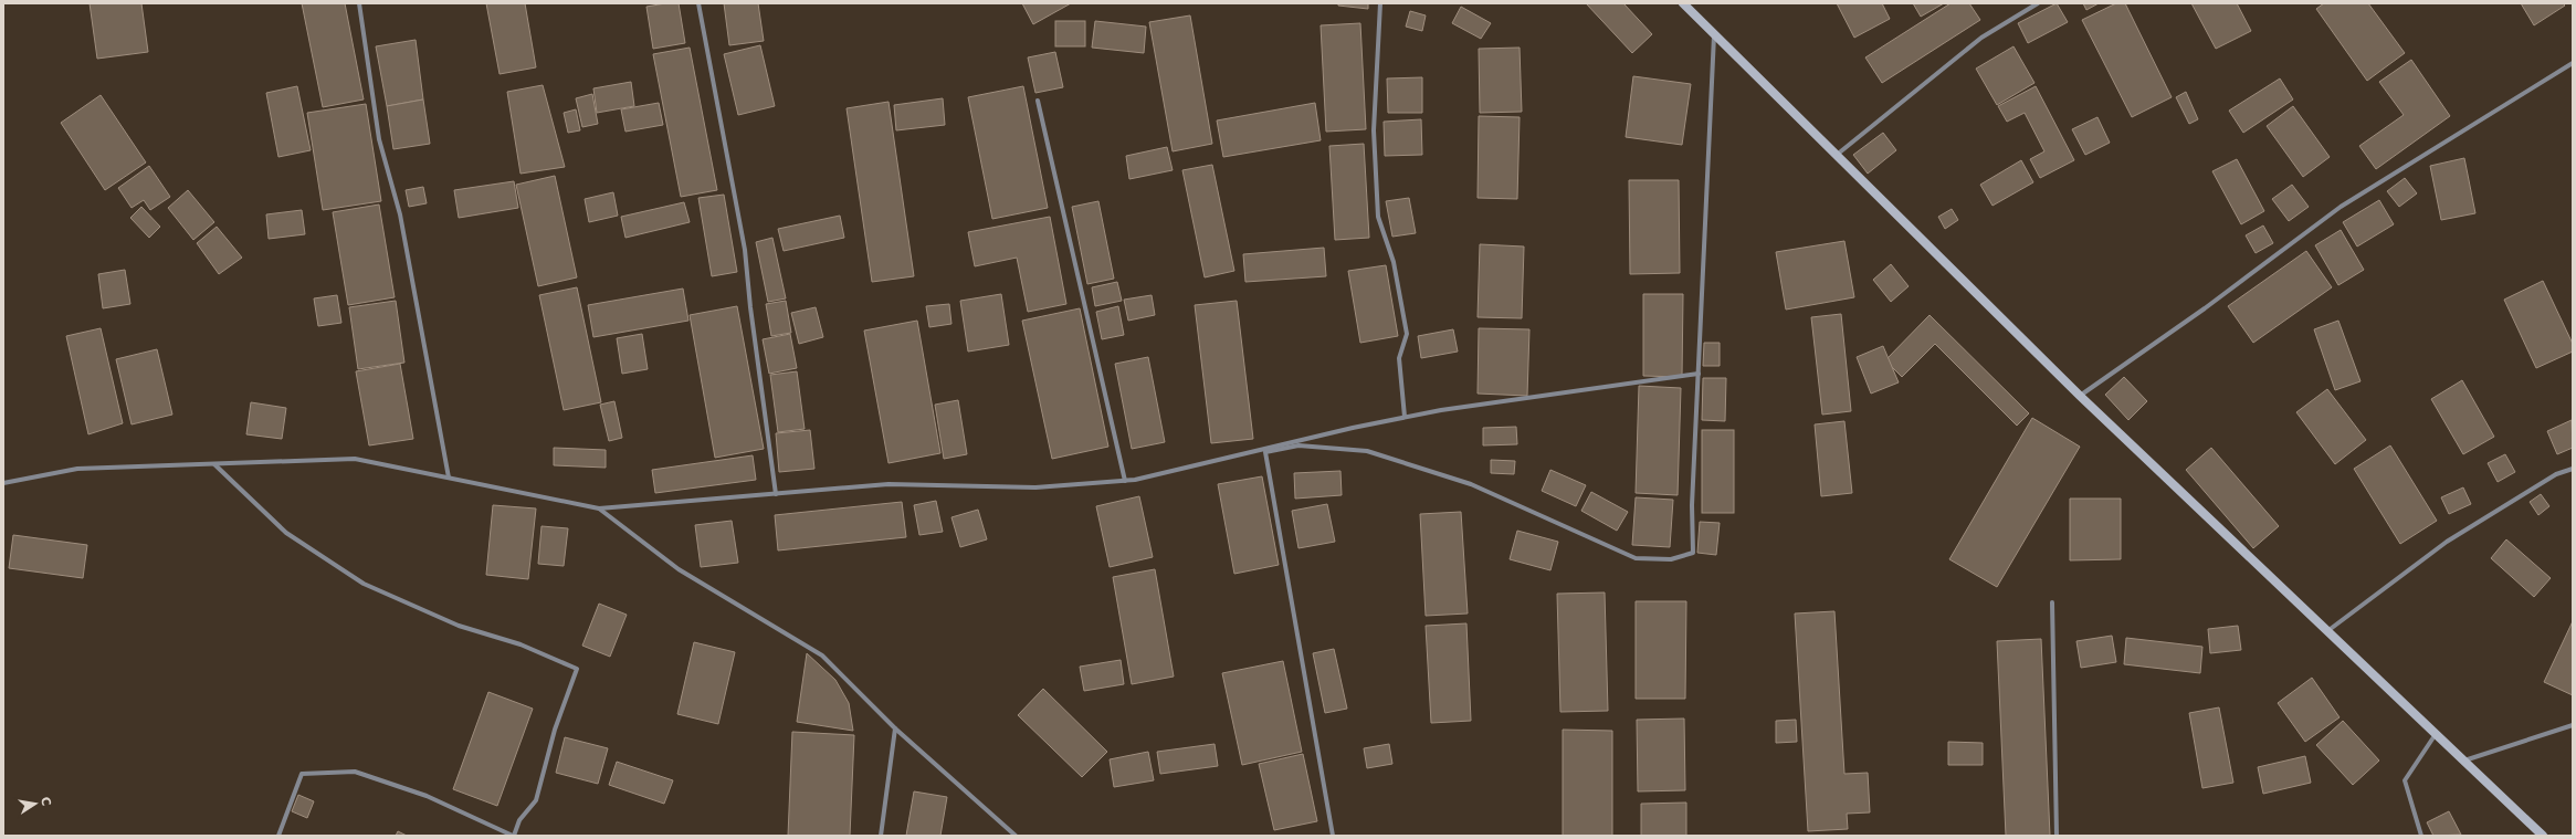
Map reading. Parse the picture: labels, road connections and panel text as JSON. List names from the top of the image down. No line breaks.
{"north":"right"}
